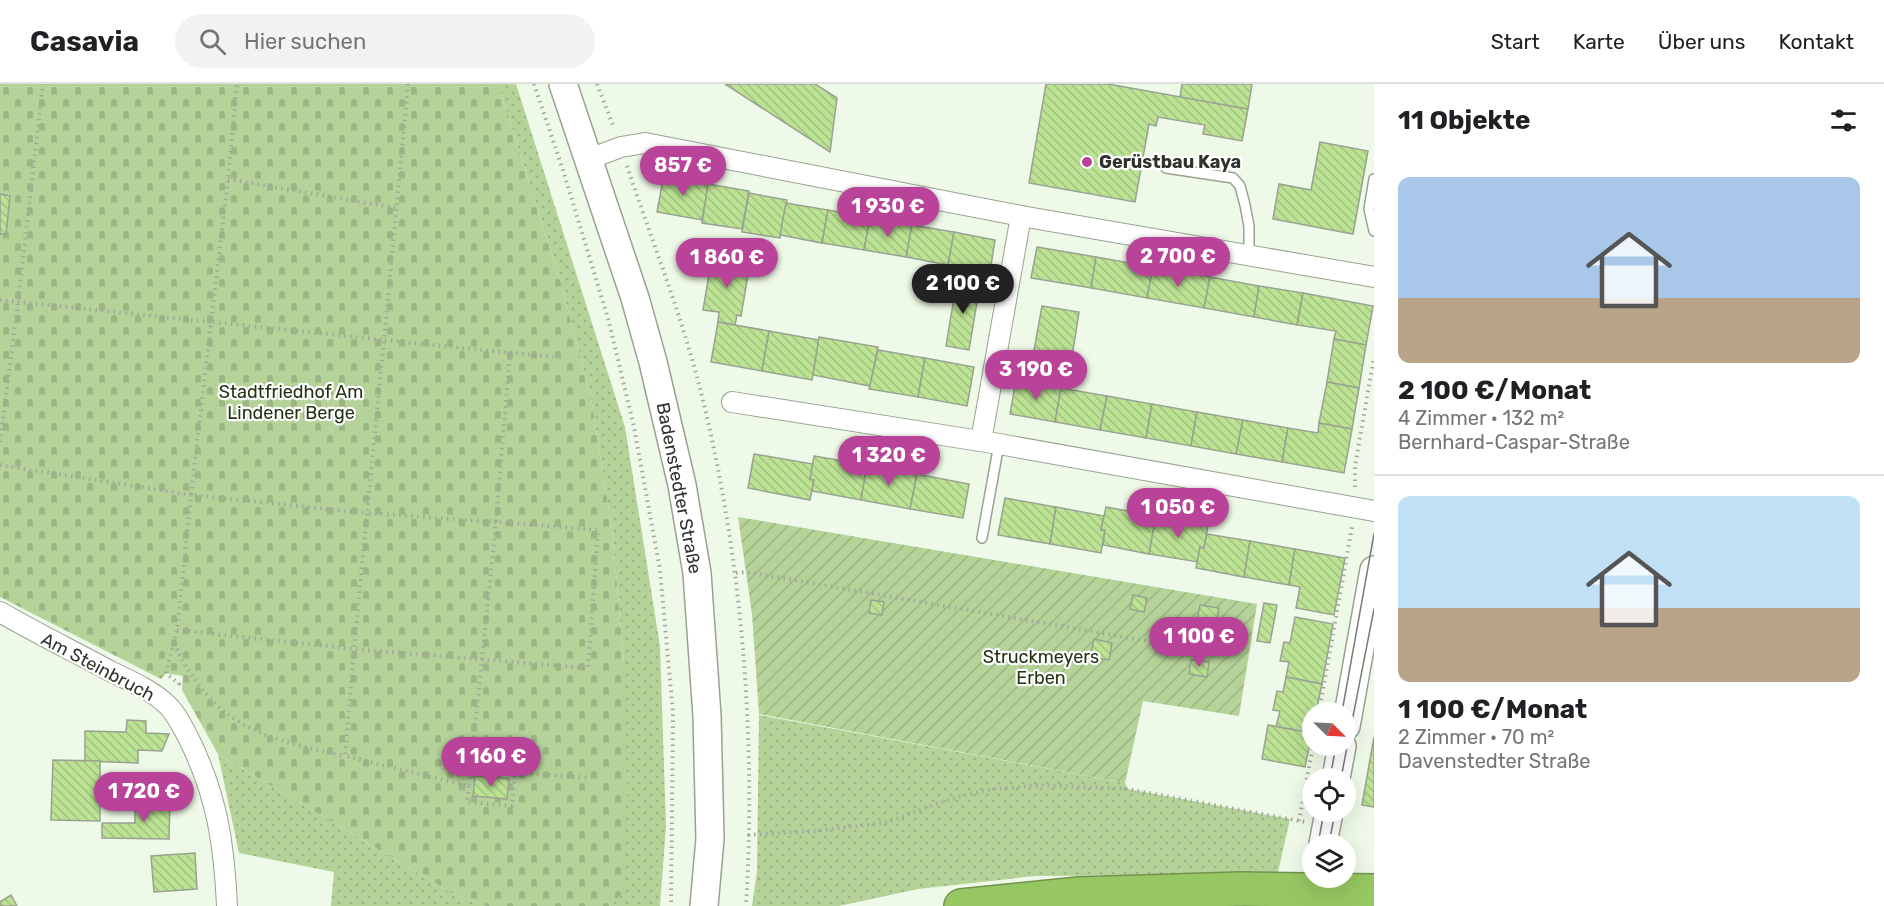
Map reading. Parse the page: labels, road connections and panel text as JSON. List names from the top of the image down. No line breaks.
{"streets":{"street":["Badenstedter Straße","Am Steinbruch"]},"parks":["Stadtfriedhof Am Lindener Berge","Struckmeyers Erben"],"places":["Gerüstbau Kaya"],"north":"bottom right","page":{"header":"Casavia","search":"Hier suchen","nav":["Start","Karte","Über uns","Kontakt"],"heading":"11 Objekte","price":["857 €","1 930 €","2 700 €","1 860 €","2 100 €","3 190 €","1 320 €","1 050 €","1 100 €","1 160 €","1 720 €"],"list":[{"name":"2 100 €/Monat","note":"4 Zimmer · 132 m² · Bernhard-Caspar-Straße"},{"name":"1 100 €/Monat","note":"2 Zimmer · 70 m² · Davenstedter Straße"}]}}
